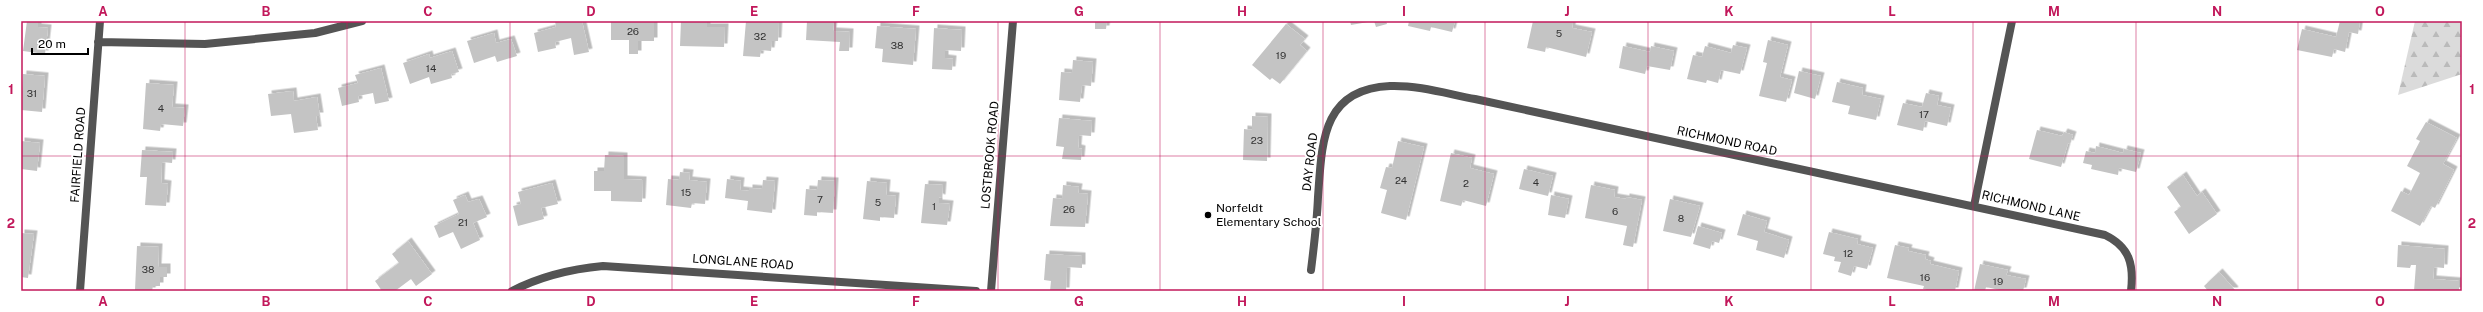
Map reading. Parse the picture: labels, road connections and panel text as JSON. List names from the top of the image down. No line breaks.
{"streets":{"street":["RICHMOND ROAD","FAIRFIELD ROAD","LOSTBROOK ROAD","DAY ROAD","RICHMOND LANE","LONGLANE ROAD"]},"crossings":[["RICHMOND ROAD","DAY ROAD"],["RICHMOND ROAD","RICHMOND LANE"]],"places":["Norfeldt Elementary School"],"house_numbers":["26","5","32","38","19","14","31","4","17","23","24","4","2","15","7","5","1","26","6","8","21","12","38","16","19"],"scale_bar":"20 m","grid":{"columns":["A","B","C","D","E","F","G","H","I","J","K","L","M","N","O"],"rows":["1","2"]}}
